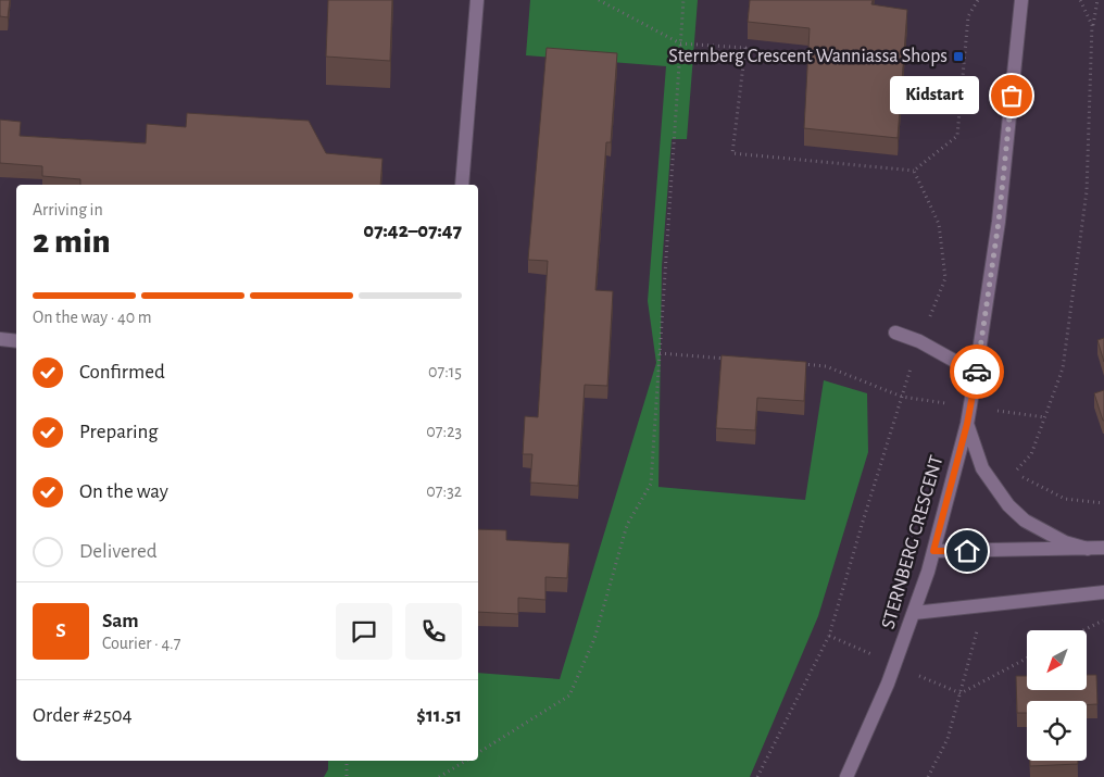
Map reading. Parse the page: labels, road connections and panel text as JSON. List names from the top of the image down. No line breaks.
{"streets":{"street":["STERNBERG CRESCENT"]},"places":{"transit":["Sternberg Crescent Wanniassa Shops"],"other":["Kidstart"]},"north":"bottom left","page":{"bubble":"Kidstart","heading":["2 min","Arriving in","07:42–07:47"],"panel":["Sam","Courier · 4.7","Order #2504","$11.51"],"bar":"On the way · 40 m","list":[["Confirmed","07:15"],["Preparing","07:23"],["On the way","07:32"],"Delivered"],"round":"S"}}
